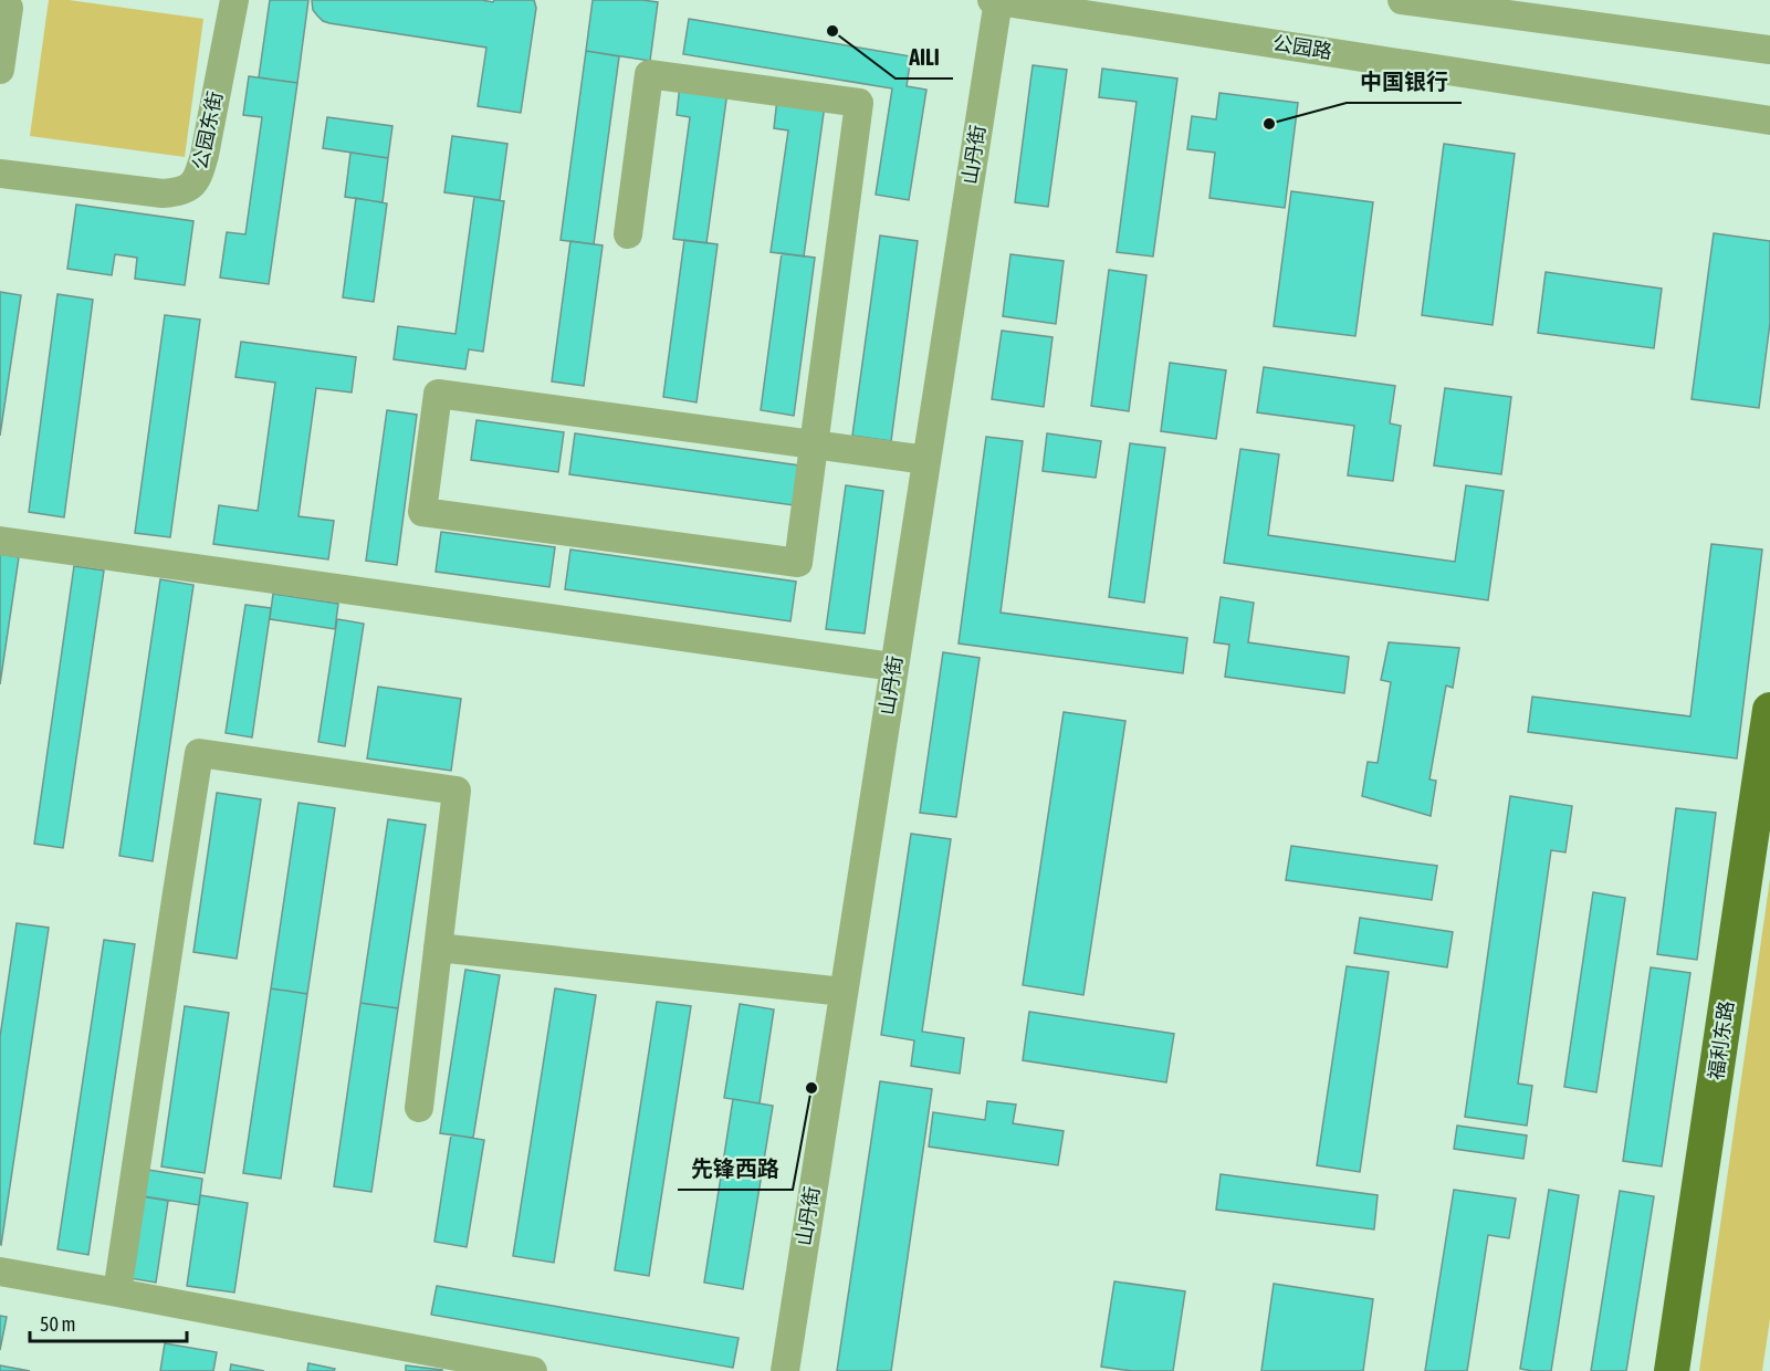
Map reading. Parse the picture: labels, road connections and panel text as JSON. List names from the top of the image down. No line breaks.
{"streets":{"main road":["福利东路"],"street":["公园路","公园东街","山丹街"]},"crossings":[["公园路","山丹街"]],"places":["AILI","中国银行","先锋西路"],"scale_bar":"50 m"}
